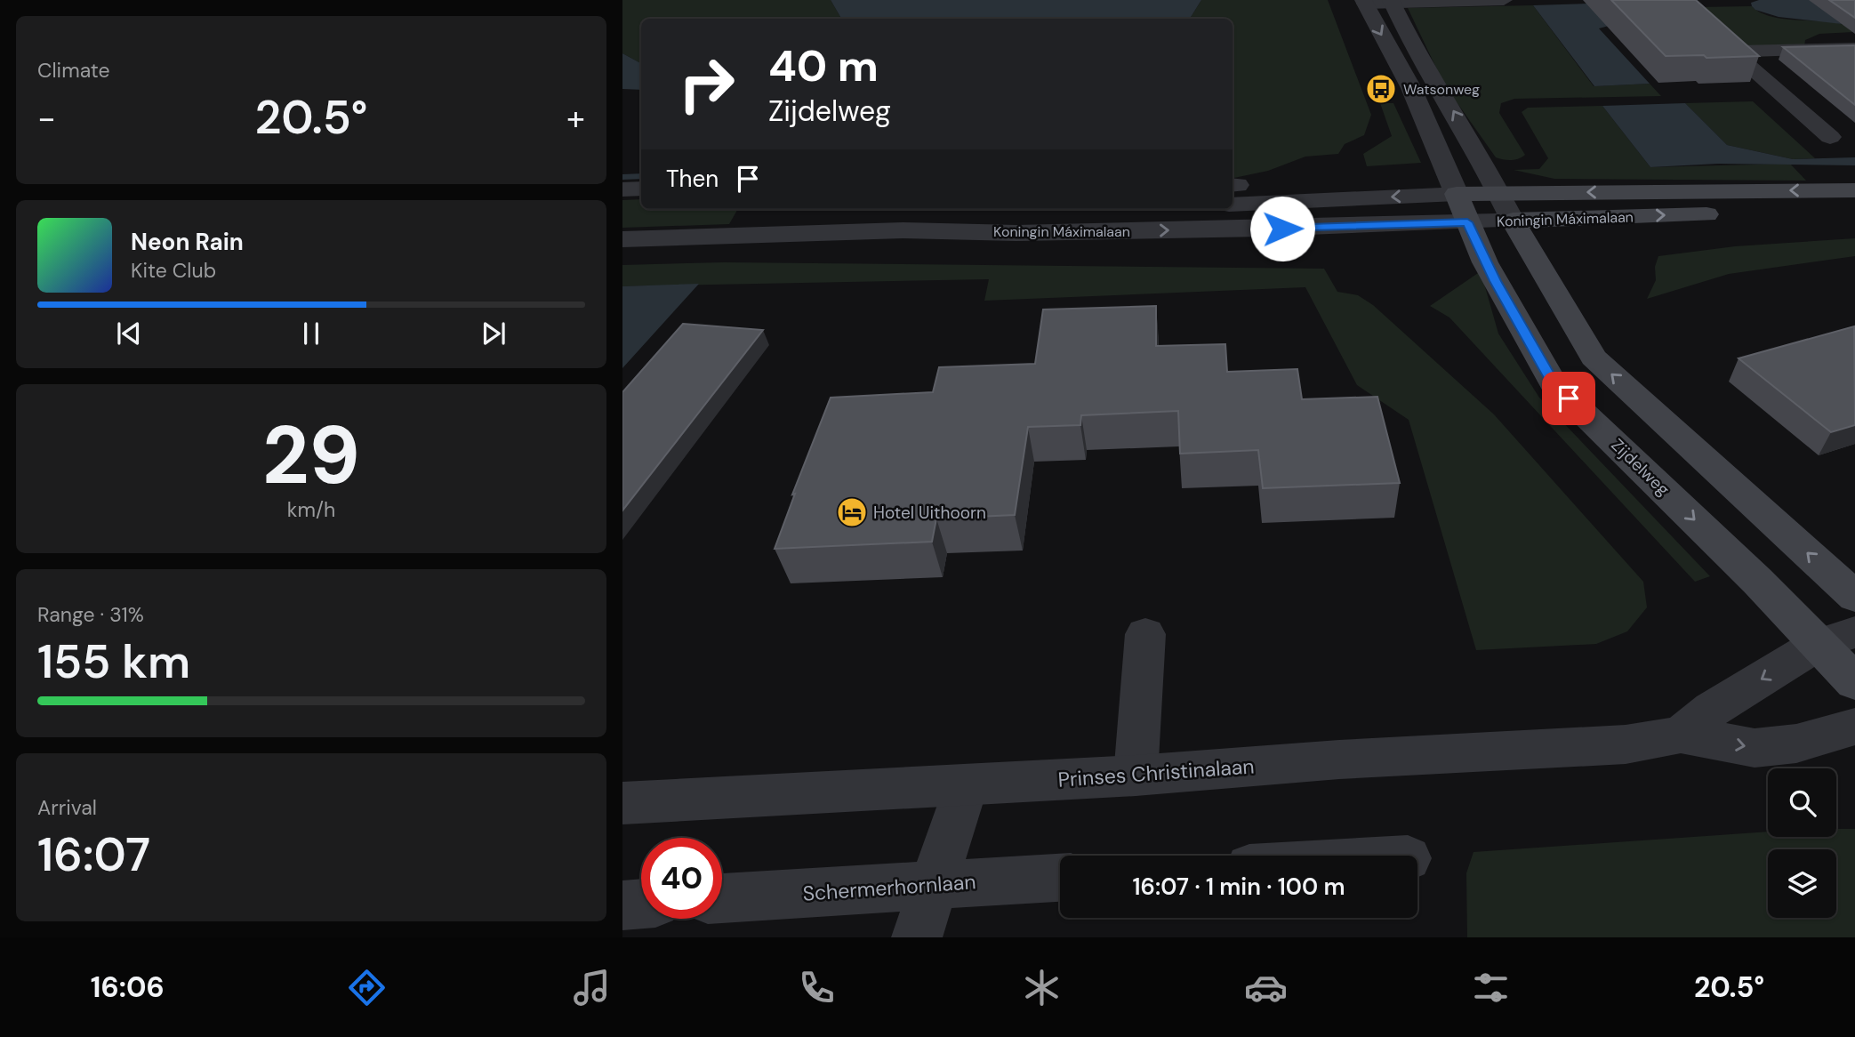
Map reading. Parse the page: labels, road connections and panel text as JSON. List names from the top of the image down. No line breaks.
{"streets":{"main road":["Koningin Máximalaan","Zijdelweg"],"street":["Prinses Christinalaan","Schermerhornlaan"]},"crossings":[["Koningin Máximalaan","Zijdelweg"],["Zijdelweg","Prinses Christinalaan"]],"places":{"bus stop":["Watsonweg"],"hotel":["Hotel Uithoorn"]},"page":{"tile":["Climate",["29","km/h"],["Range · 31%","155 km"],["Arrival","16:07"]],"turn":["40 m","Zijdelweg"],"heat":["−","20.5°","+"],"then":"Then","song":["Neon Rain","Kite Club"],"limit":"40","trip":"16:07 · 1 min · 100 m","tabs":["16:06","20.5°"]}}
